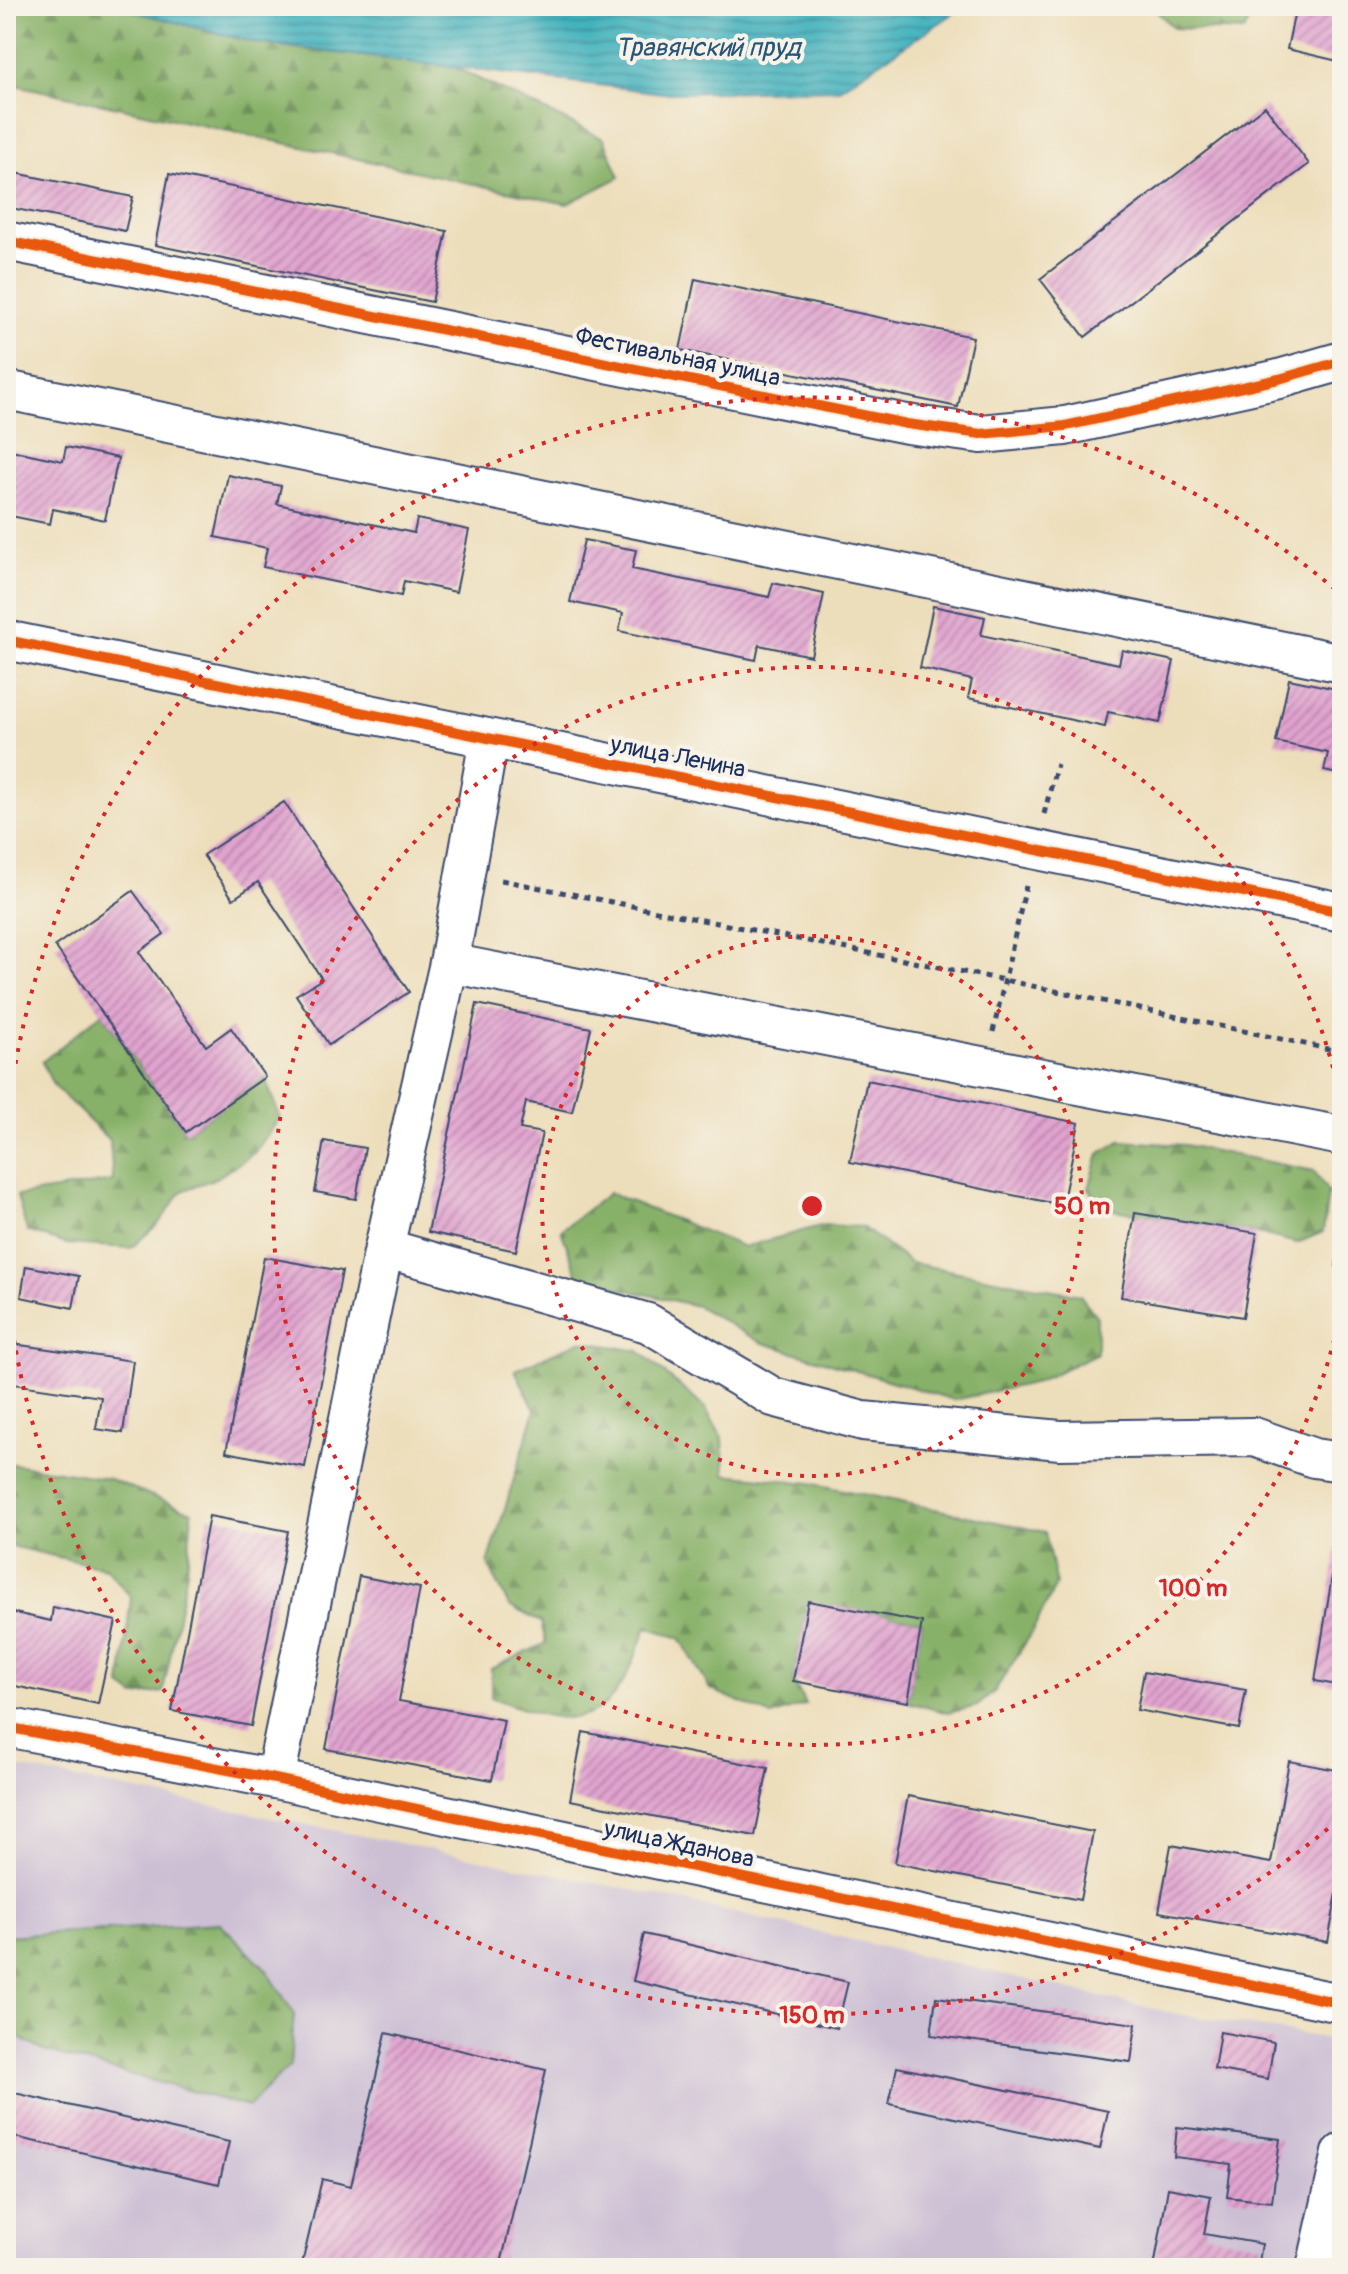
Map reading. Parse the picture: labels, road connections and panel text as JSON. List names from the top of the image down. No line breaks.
{"streets":{"street":["Фестивальная улица","улица Ленина","улица Жданова"]},"water":["Травянский пруд"],"rings":["50 m","100 m","150 m"]}
